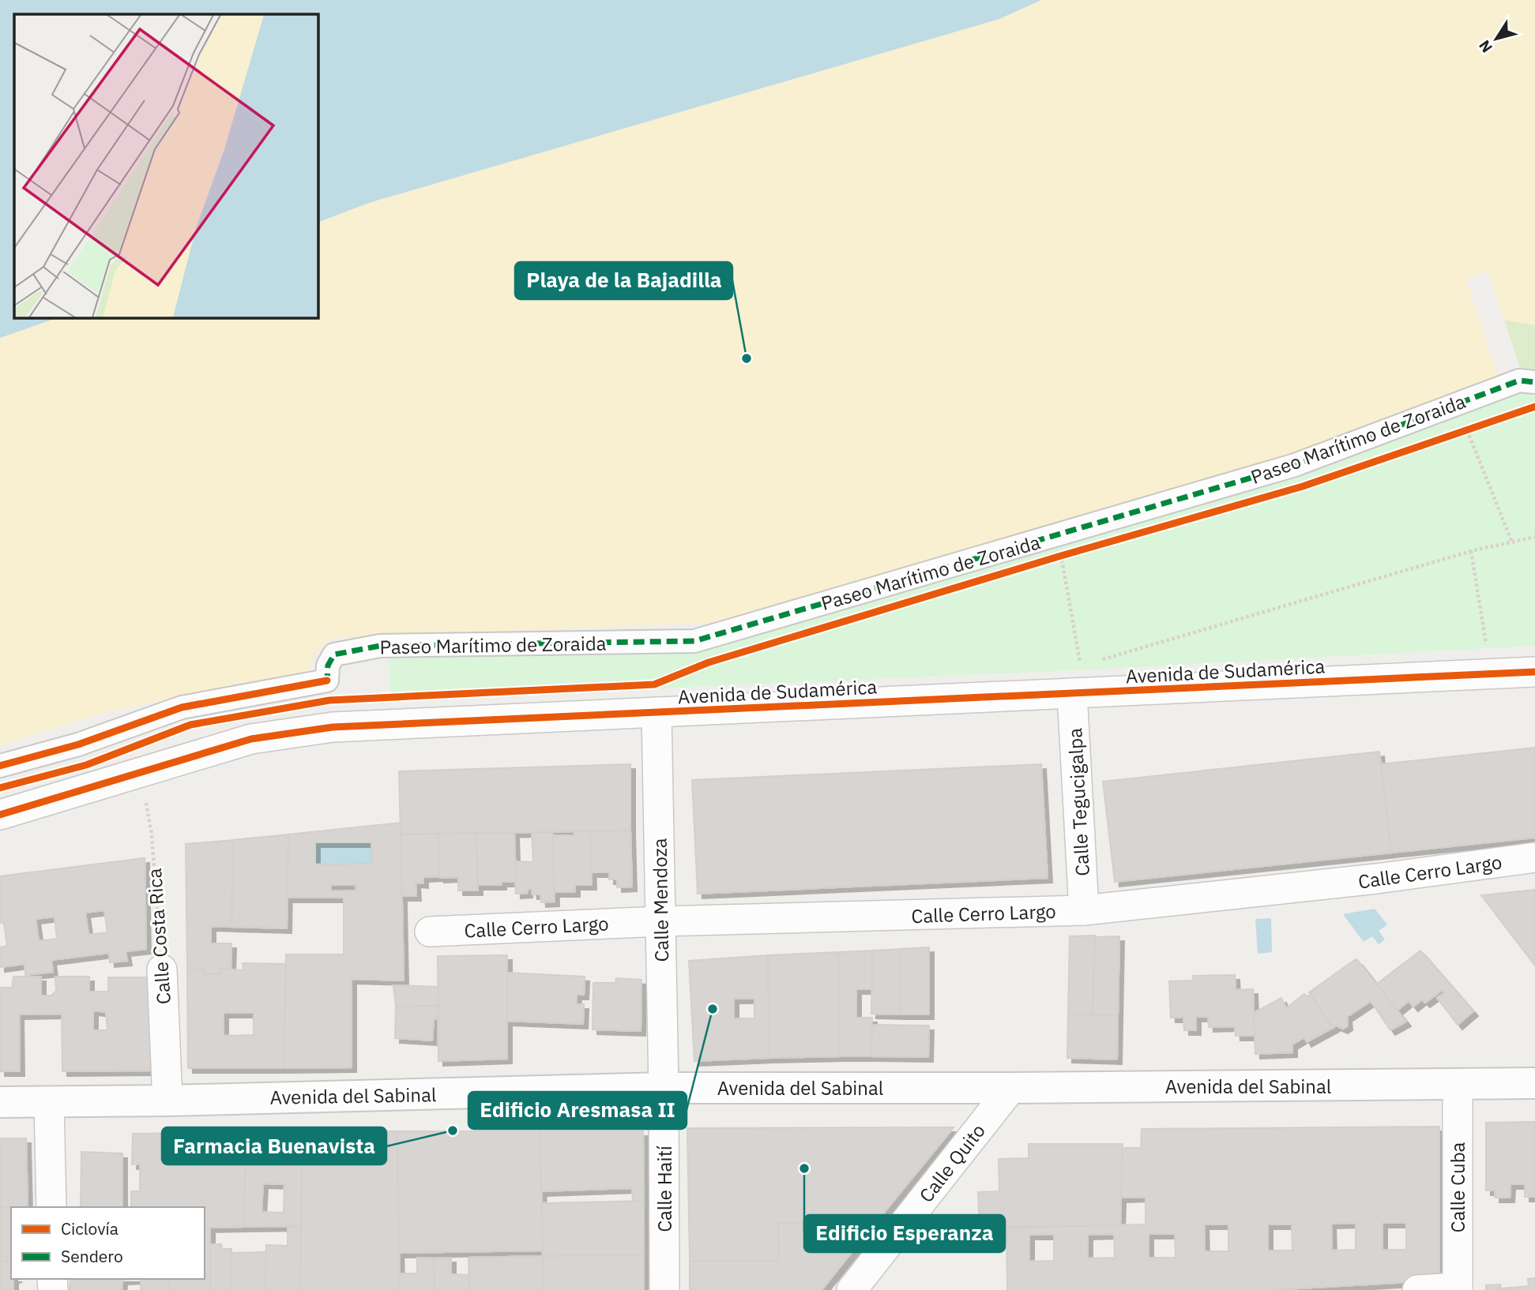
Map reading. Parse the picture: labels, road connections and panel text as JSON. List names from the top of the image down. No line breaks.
{"streets":{"street":["Paseo Marítimo de Zoraida","Avenida de Sudamérica","Calle Tegucigalpa","Calle Cerro Largo","Calle Mendoza","Calle Costa Rica","Avenida del Sabinal","Calle Quito","Calle Cuba","Calle Haití"]},"crossings":[["Avenida de Sudamérica","Calle Tegucigalpa"],["Avenida de Sudamérica","Calle Mendoza"],["Avenida de Sudamérica","Calle Costa Rica"],["Calle Tegucigalpa","Calle Cerro Largo"],["Calle Cerro Largo","Calle Mendoza"],["Calle Mendoza","Avenida del Sabinal"],["Calle Mendoza","Calle Haití"],["Calle Costa Rica","Avenida del Sabinal"],["Avenida del Sabinal","Calle Quito"],["Avenida del Sabinal","Calle Cuba"],["Avenida del Sabinal","Calle Haití"]],"places":["Playa de la Bajadilla","Edificio Aresmasa II","Farmacia Buenavista","Edificio Esperanza"],"legend":["Ciclovía","Sendero"],"north":"bottom left"}
